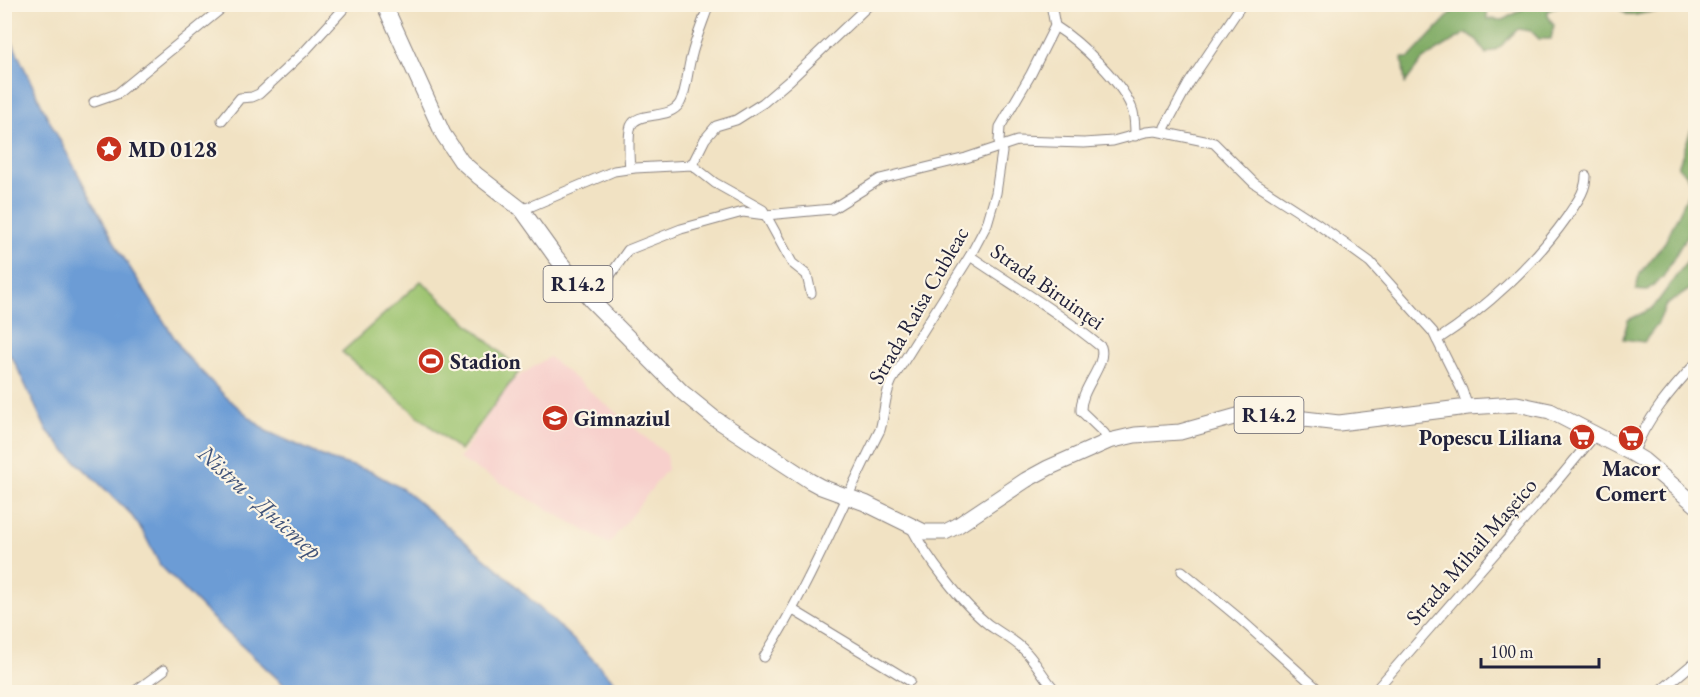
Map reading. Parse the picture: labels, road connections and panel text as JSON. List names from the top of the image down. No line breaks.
{"streets":{"main road":["R14.2"],"street":["Strada Biruinței","Strada Raisa Cubleac","Strada Mihail Mașeico"]},"crossings":[["R14.2","Strada Biruinței"],["R14.2","Strada Raisa Cubleac"],["R14.2","Strada Mihail Mașeico"],["Strada Biruinței","Strada Raisa Cubleac"]],"water":["Nistru - Дністер"],"places":{"place":["MD 0128"],"sports":["Stadion"],"school or university":["Gimnaziul"],"supermarket":["Popescu Liliana","Macor Comert"]},"scale_bar":"100 m"}
